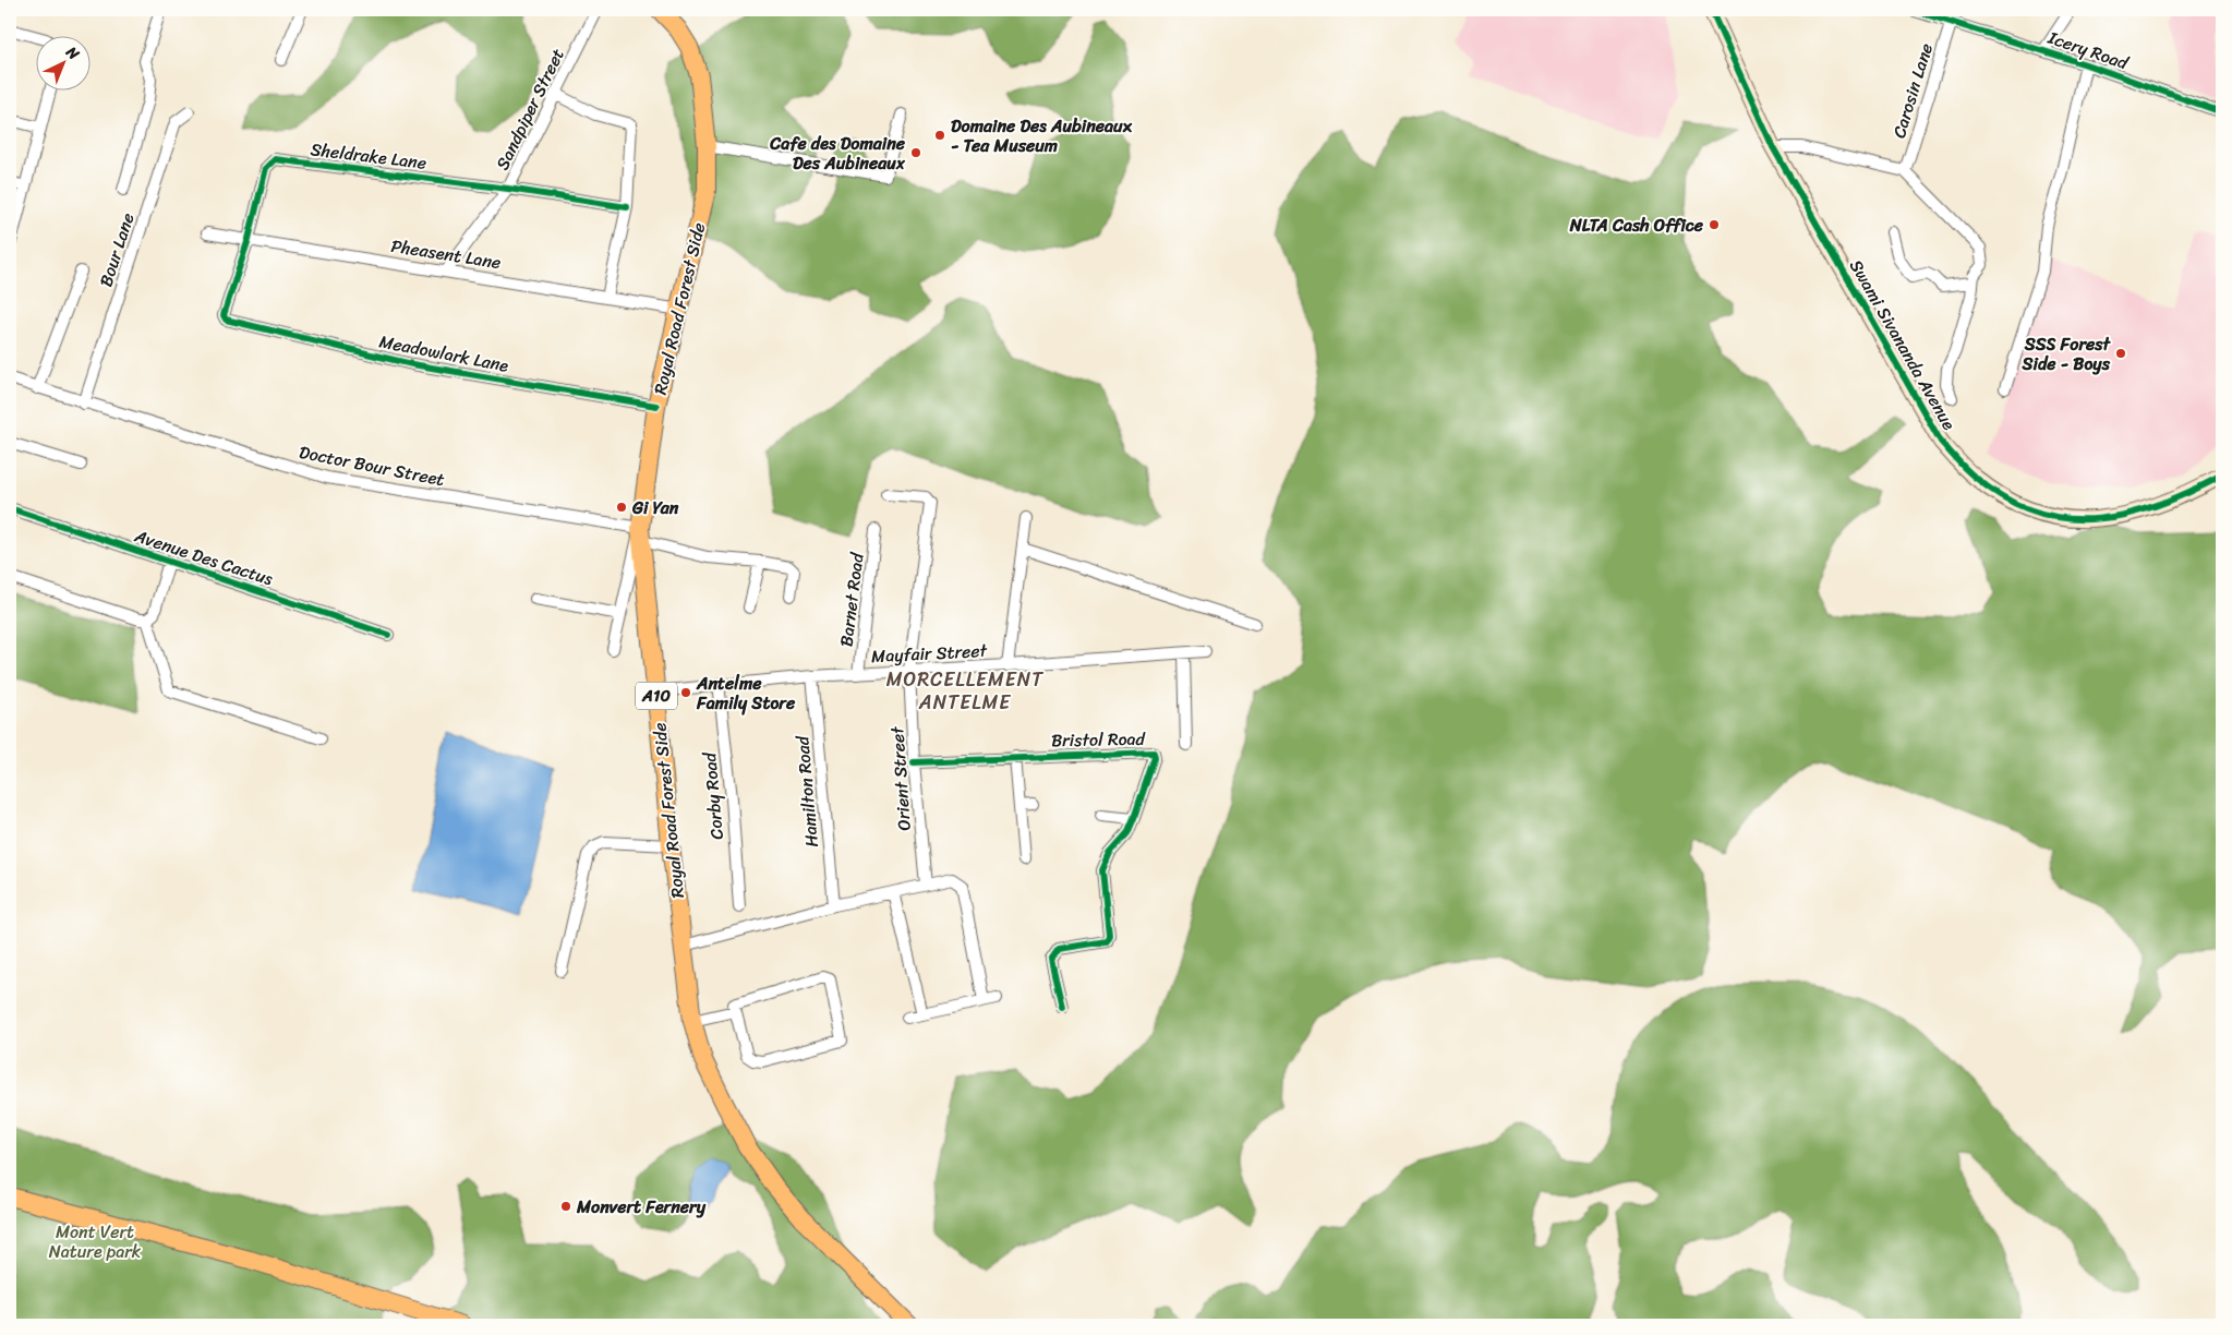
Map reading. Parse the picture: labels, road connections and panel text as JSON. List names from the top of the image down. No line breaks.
{"streets":{"main road":["Royal Road Forest Side","A10"],"street":["Icery Road","Carosin Lane","Sandpiper Street","Sheldrake Lane","Bour Lane","Pheasent Lane","Swami Sivananda Avenue","Meadowlark Lane","Doctor Bour Street","Avenue Des Cactus","Barnet Road","Mayfair Street","Bristol Road","Orient Street","Hamilton Road","Corby Road"]},"crossings":[["Icery Road","Carosin Lane"],["Sandpiper Street","Sheldrake Lane"],["Sandpiper Street","Pheasent Lane"],["Sheldrake Lane","Pheasent Lane"],["Sheldrake Lane","Meadowlark Lane"],["Bour Lane","Doctor Bour Street"],["Pheasent Lane","Royal Road Forest Side"],["Royal Road Forest Side","Meadowlark Lane"],["Royal Road Forest Side","Doctor Bour Street"],["Royal Road Forest Side","Mayfair Street"],["Barnet Road","Mayfair Street"],["Mayfair Street","Orient Street"],["Mayfair Street","Hamilton Road"],["Mayfair Street","Corby Road"],["Bristol Road","Orient Street"]],"districts":["MORCELLEMENT ANTELME"],"parks":["Mont Vert Nature park"],"places":["Domaine Des Aubineaux - Tea Museum","Cafe des Domaine Des Aubineaux","NLTA Cash Office","SSS Forest Side - Boys","Gi Yan","Antelme Family Store","Monvert Fernery"],"north":"top right"}
